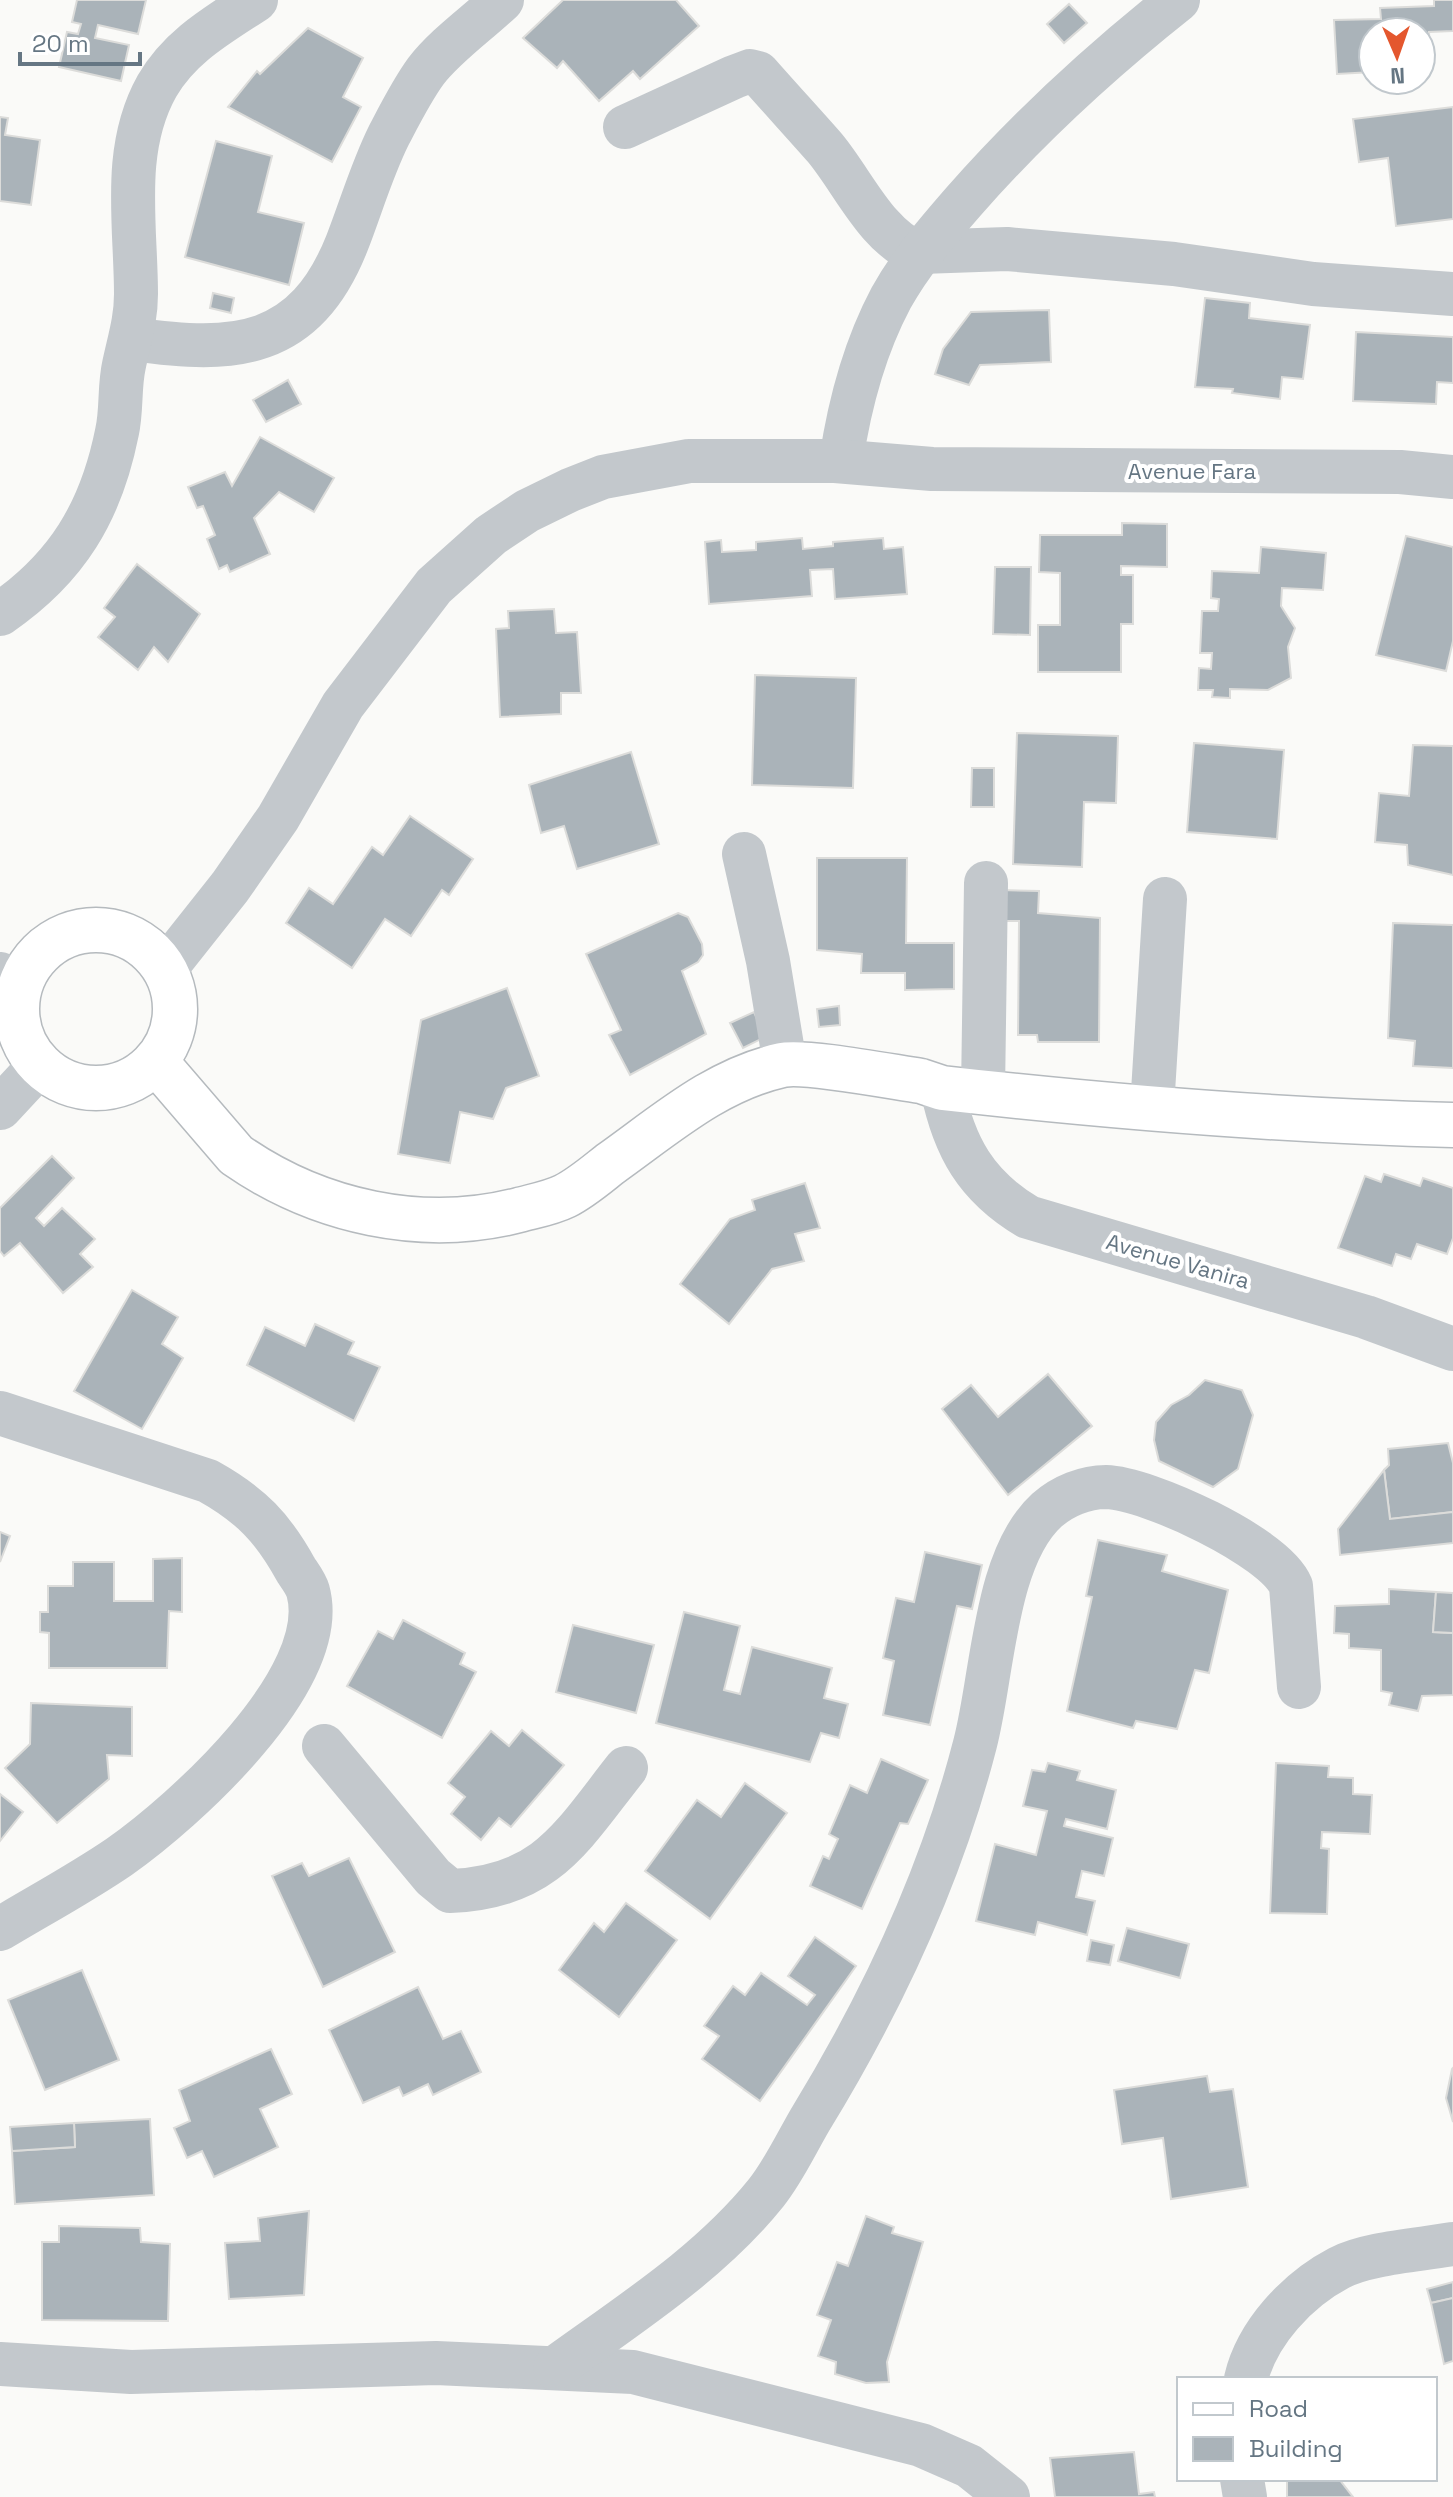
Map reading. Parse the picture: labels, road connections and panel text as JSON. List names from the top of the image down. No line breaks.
{"streets":{"street":["Avenue Fara","Avenue Vanira"]},"legend":["Road","Building"],"scale_bar":"20 m","north":"bottom"}
